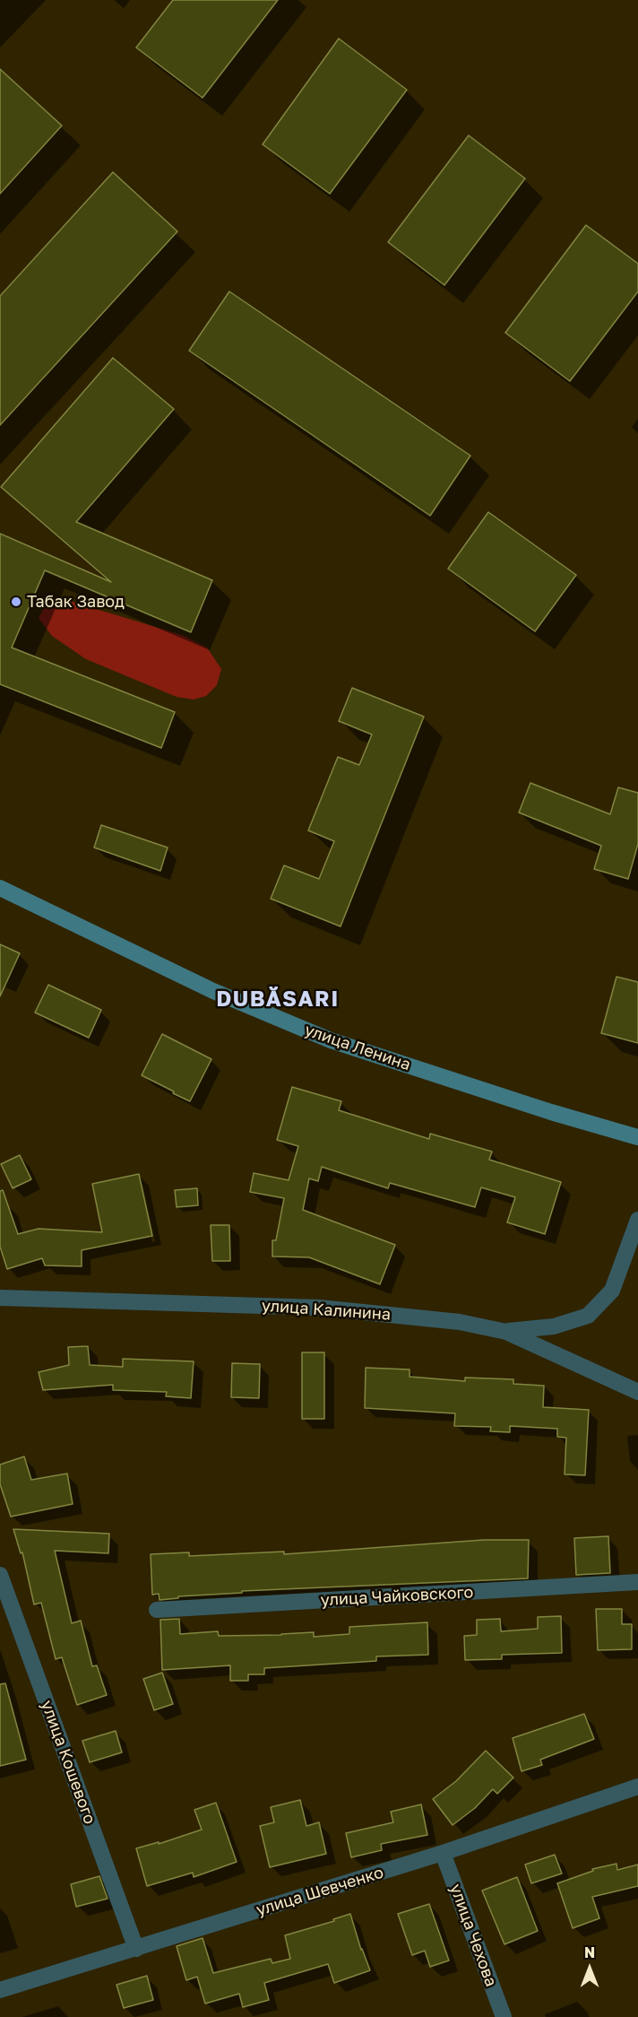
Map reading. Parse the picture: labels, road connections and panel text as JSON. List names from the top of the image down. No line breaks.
{"streets":{"street":["улица Ленина","улица Калинина","улица Чайковского","улица Кошевого","улица Шевченко","улица Чехова"]},"crossings":[["улица Кошевого","улица Шевченко"],["улица Шевченко","улица Чехова"]],"districts":["DUBĂSARI"],"places":["Табак Завод"],"north":"top"}
